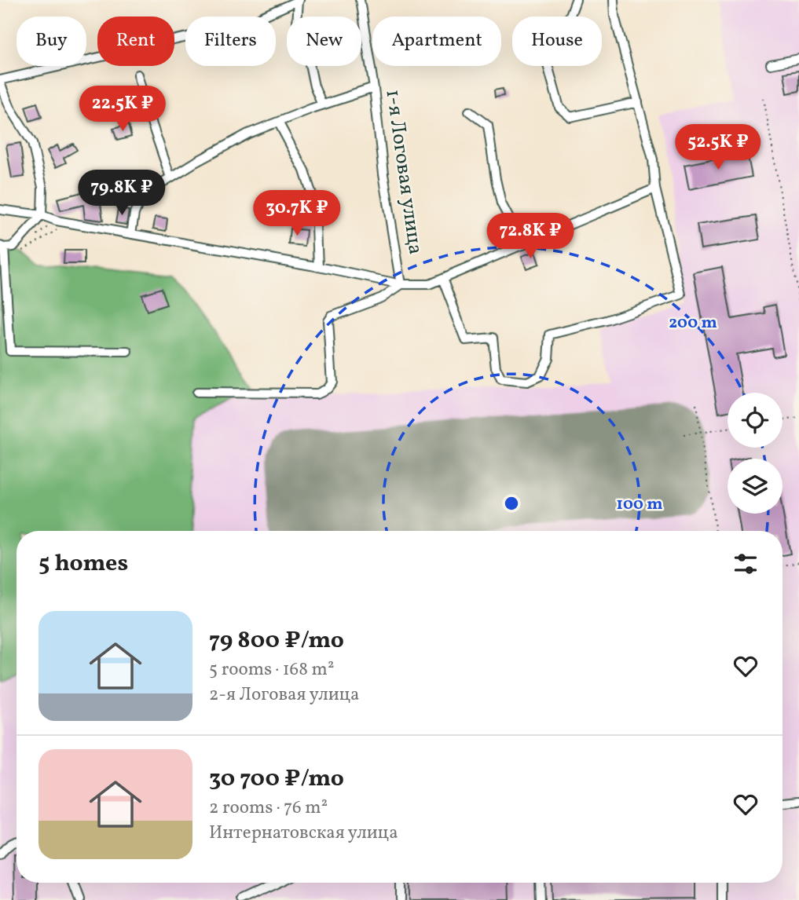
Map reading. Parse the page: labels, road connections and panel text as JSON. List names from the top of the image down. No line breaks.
{"streets":{"street":["1-я Логовая улица"]},"page":{"chip":["Buy","Rent","Filters","New","Apartment","House"],"price":["22.5K ₽","52.5K ₽","79.8K ₽","30.7K ₽","72.8K ₽"],"heading":"5 homes","list":[{"name":"79 800 ₽/mo","note":"5 rooms · 168 m² · 2-я Логовая улица"},{"name":"30 700 ₽/mo","note":"2 rooms · 76 m² · Интернатовская улица"}]},"rings":["200 m","100 m"]}
